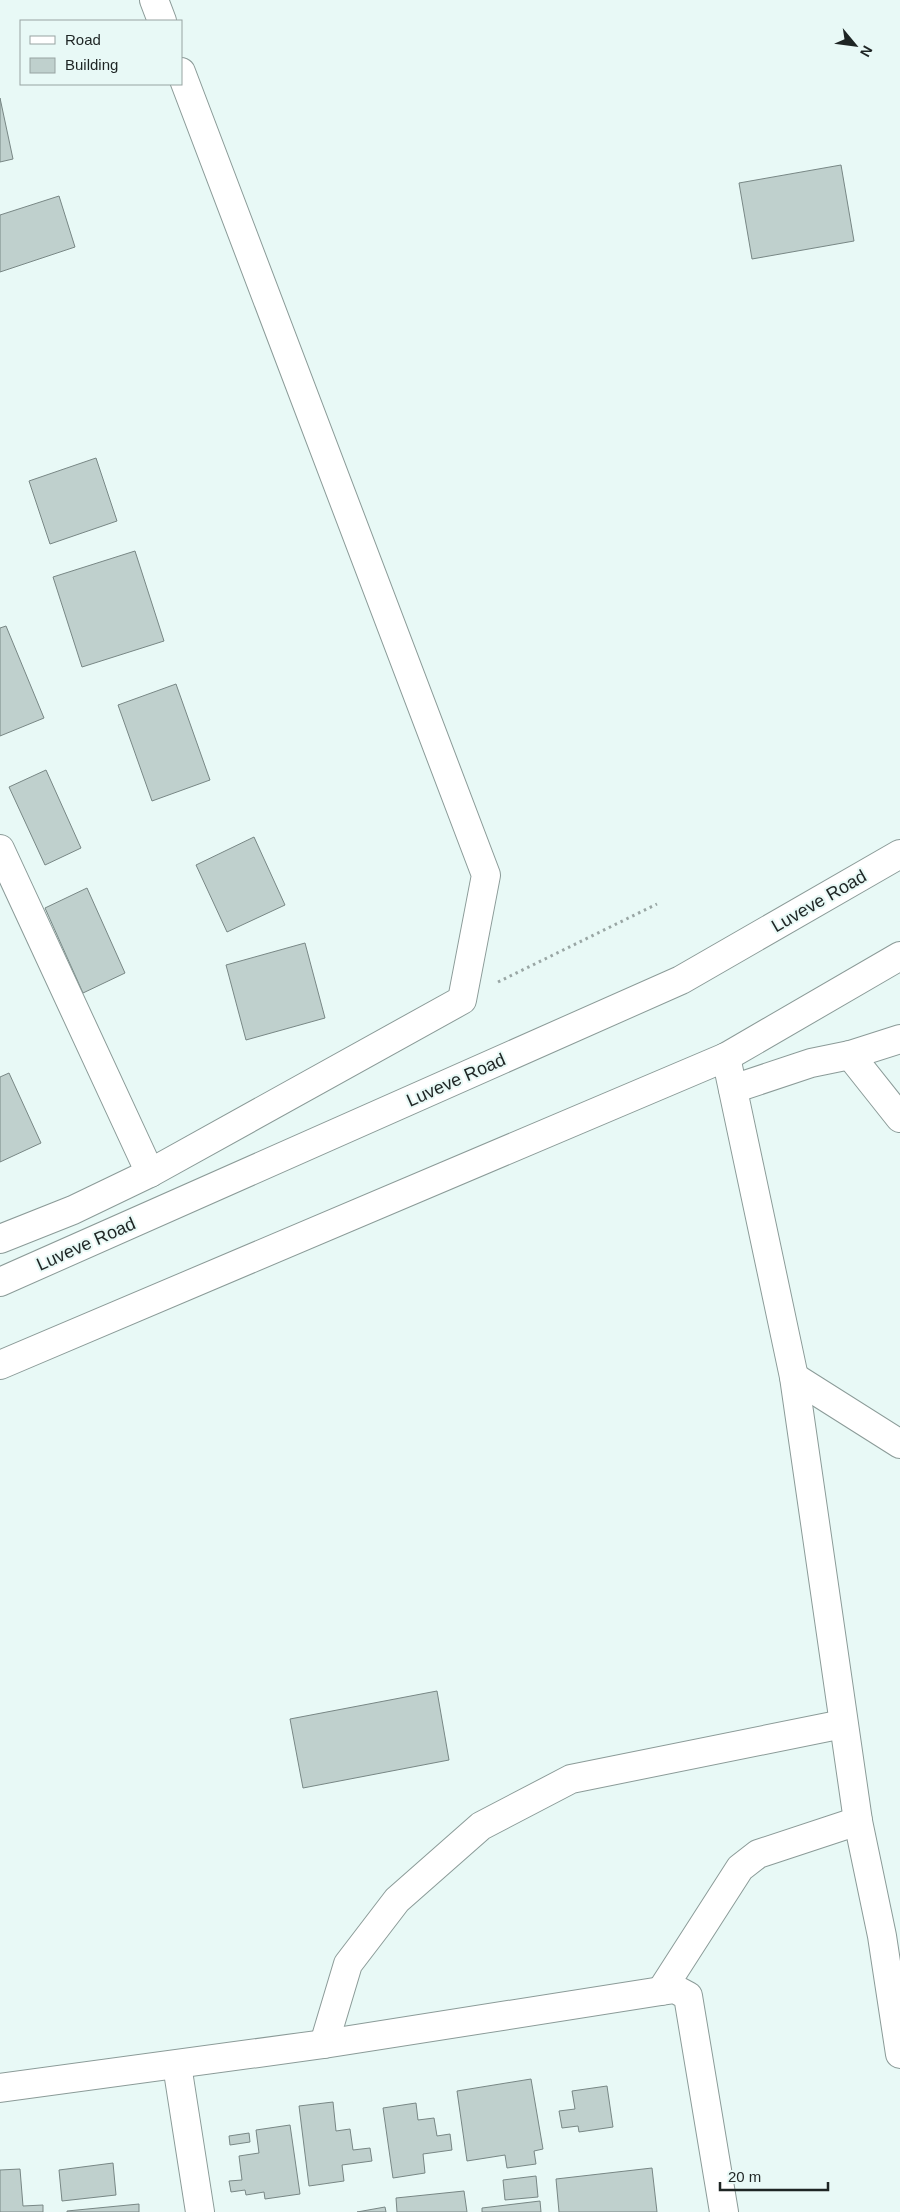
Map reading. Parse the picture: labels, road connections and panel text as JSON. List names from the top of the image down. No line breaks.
{"streets":{"street":["Luveve Road"]},"legend":["Road","Building"],"scale_bar":"20 m","north":"bottom right"}
